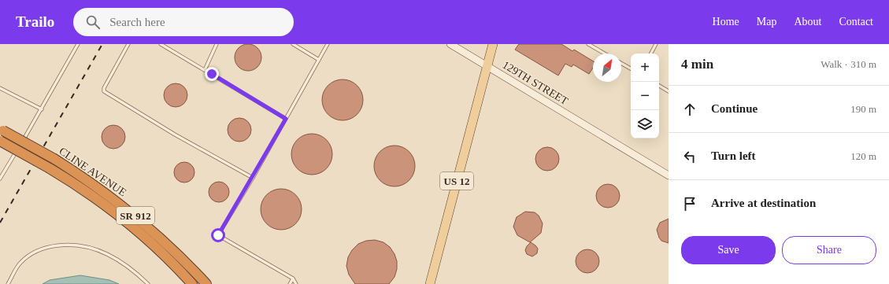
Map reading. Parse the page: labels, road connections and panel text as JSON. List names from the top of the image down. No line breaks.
{"streets":{"highway":["CLINE AVENUE","SR 912"],"main road":["129TH STREET","US 12"]},"crossings":[["129TH STREET","US 12"]],"north":"top right","page":{"header":"Trailo","search":"Search here","nav":["Home","Map","About","Contact"],"heading":["4 min","Walk · 310 m"],"map_buttons":["+","−"],"list":[["Continue","190 m"],["Turn left","120 m"],"Arrive at destination"],"buttons":["Save","Share"]}}
